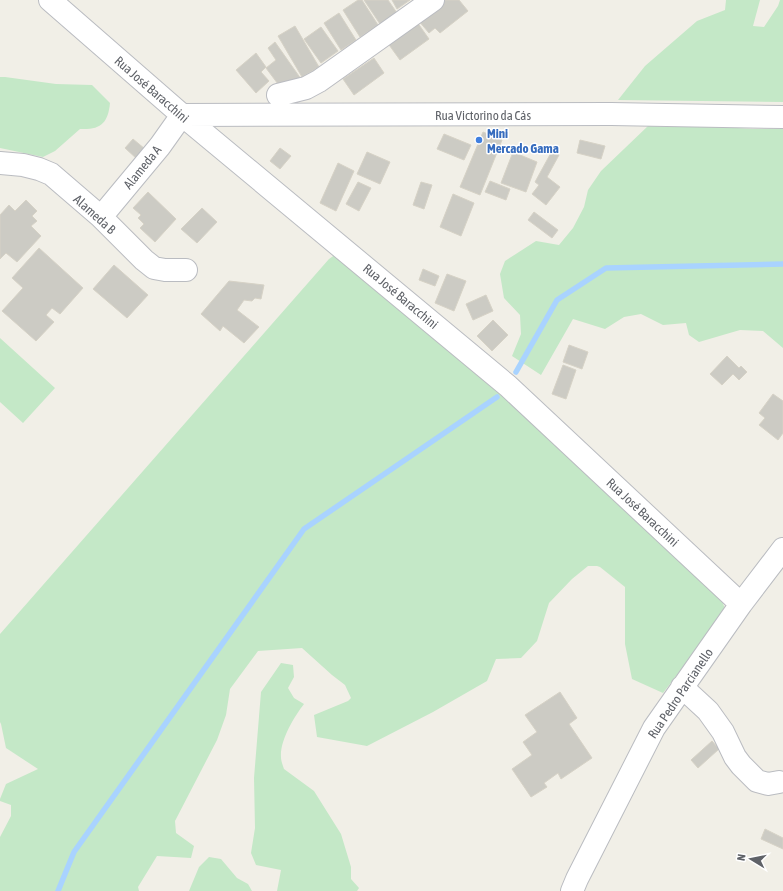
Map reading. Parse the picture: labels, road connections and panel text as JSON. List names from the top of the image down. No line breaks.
{"streets":{"street":["Rua José Baracchini","Rua Victorino da Cás","Alameda A","Alameda B","Rua Pedro Parcianello"]},"crossings":[["Rua José Baracchini","Rua Victorino da Cás"],["Rua José Baracchini","Alameda A"],["Rua José Baracchini","Rua Pedro Parcianello"],["Rua Victorino da Cás","Alameda A"],["Alameda A","Alameda B"]],"places":["Mini Mercado Gama"],"north":"left"}
